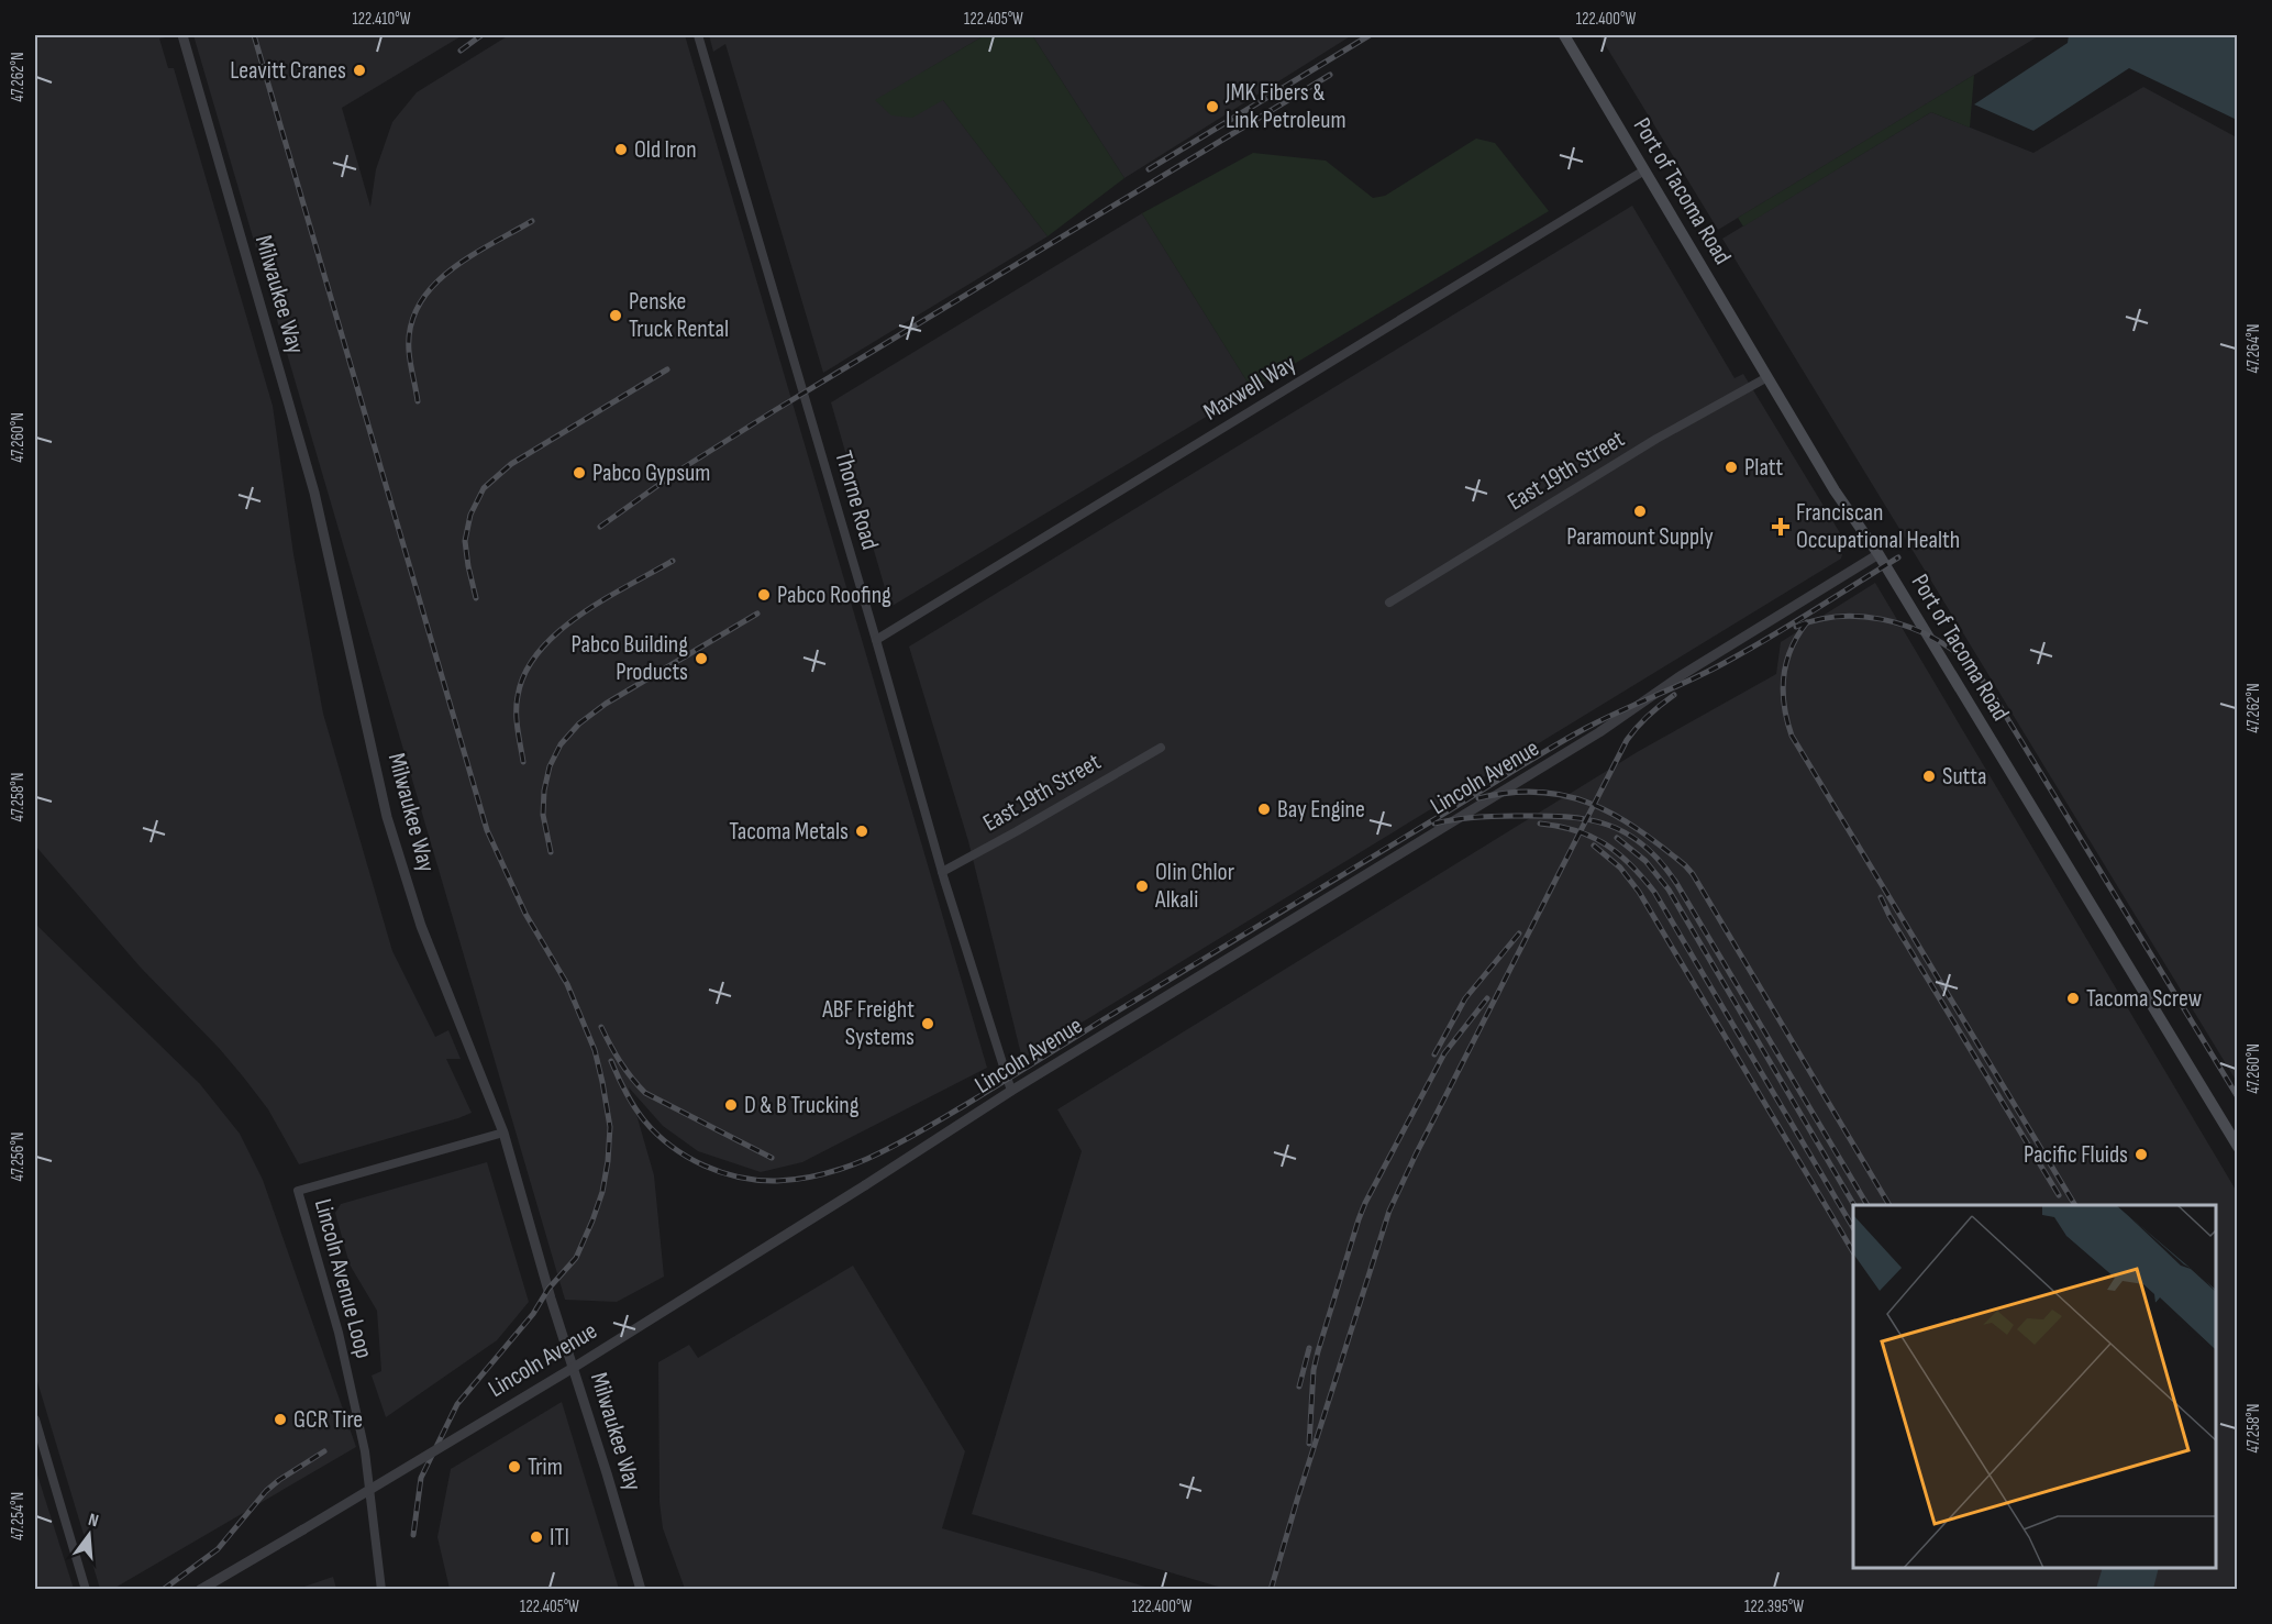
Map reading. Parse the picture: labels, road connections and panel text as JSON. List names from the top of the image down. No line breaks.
{"streets":{"main road":["Port of Tacoma Road"],"street":["Milwaukee Way","Maxwell Way","East 19th Street","Thorne Road","Lincoln Avenue","Lincoln Avenue Loop"]},"crossings":[["Port of Tacoma Road","Maxwell Way"],["Port of Tacoma Road","East 19th Street"],["Port of Tacoma Road","Lincoln Avenue"],["Milwaukee Way","Lincoln Avenue Loop"],["Maxwell Way","Thorne Road"],["East 19th Street","Thorne Road"],["Thorne Road","Lincoln Avenue"]],"places":{"other":["Leavitt Cranes","JMK Fibers & Link Petroleum","Old Iron","Penske Truck Rental","Platt","Pabco Gypsum","Paramount Supply","Pabco Roofing","Pabco Building Products","Sutta","Bay Engine","Tacoma Metals","Olin Chlor Alkali","Tacoma Screw","ABF Freight Systems","D & B Trucking","Pacific Fluids","GCR Tire","Trim","ITI"],"health":["Franciscan Occupational Health"]},"north":"top","coordinates":["122.410°W","122.405°W","122.400°W","47.262°N","47.264°N","47.260°N","47.258°N","47.256°N","47.254°N","122.395°W"]}
